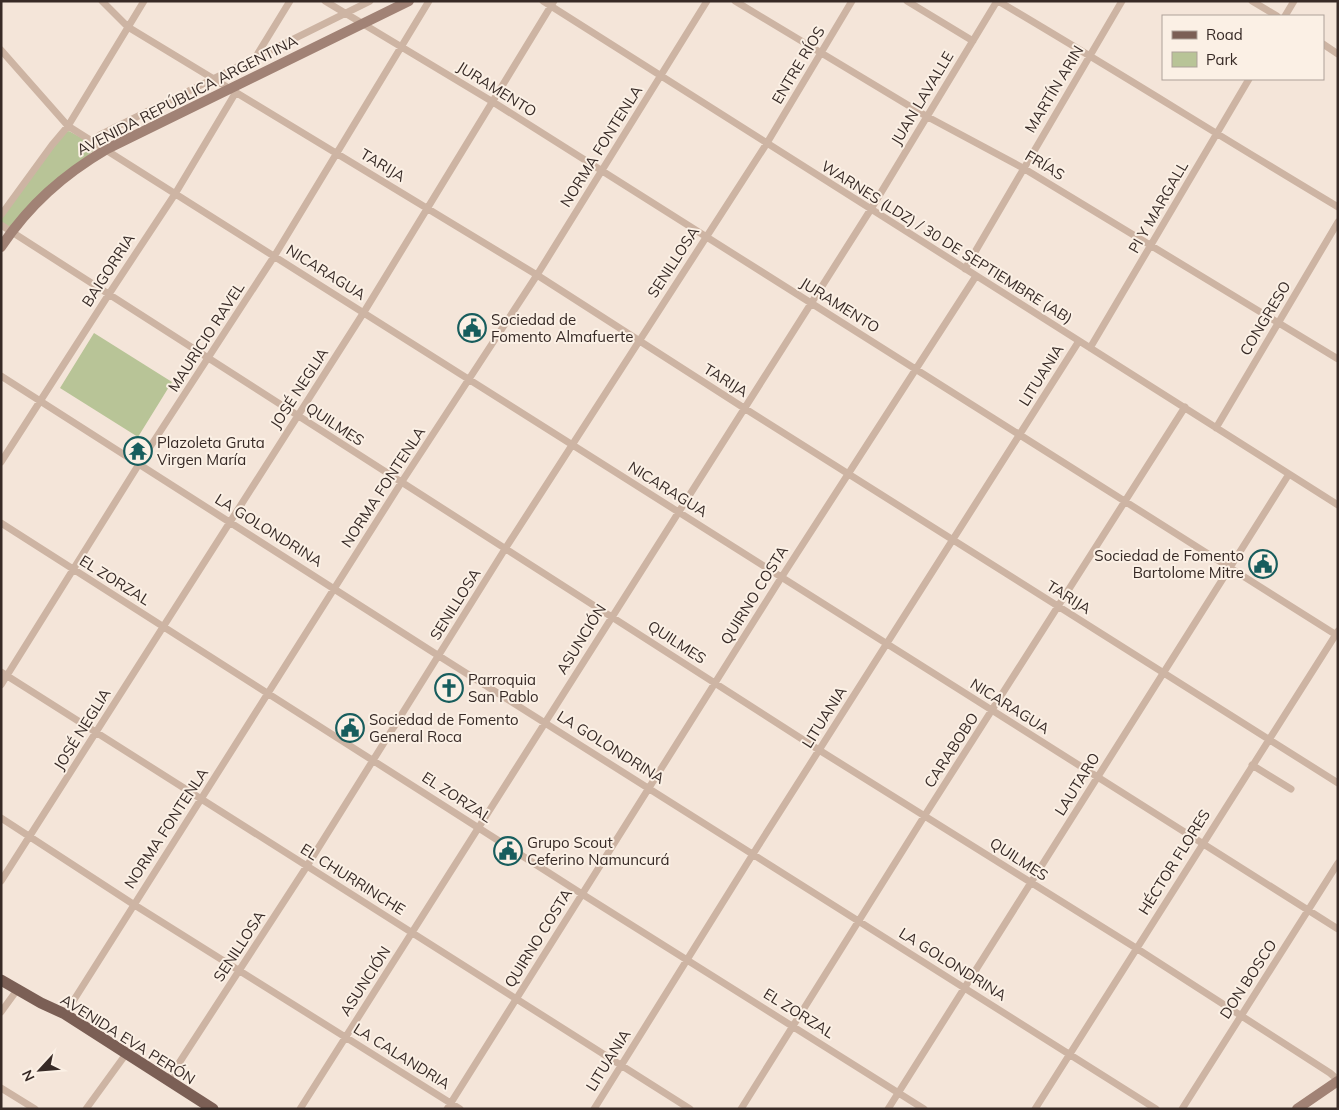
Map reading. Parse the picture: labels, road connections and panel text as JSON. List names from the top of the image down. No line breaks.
{"streets":{"main road":["AVENIDA REPÚBLICA ARGENTINA","AVENIDA EVA PERÓN"],"street":["ENTRE RÍOS","JURAMENTO","MARTÍN ARIN","JUAN LAVALLE","NORMA FONTENLA","TARIJA","FRÍAS","PI Y MARGALL","WARNES (LDZ) / 30 DE SEPTIEMBRE (AB)","SENILLOSA","BAIGORRIA","NICARAGUA","CONGRESO","MAURICIO RAVEL","LITUANIA","JOSÉ NEGLIA","QUILMES","LA GOLONDRINA","EL ZORZAL","QUIRNO COSTA","ASUNCIÓN","CARABOBO","LAUTARO","HÉCTOR FLORES","EL CHURRINCHE","DON BOSCO","LA CALANDRIA"]},"crossings":[["ENTRE RÍOS","FRÍAS"],["ENTRE RÍOS","WARNES (LDZ) / 30 DE SEPTIEMBRE (AB)"],["ENTRE RÍOS","SENILLOSA"],["JURAMENTO","AVENIDA REPÚBLICA ARGENTINA"],["JURAMENTO","NORMA FONTENLA"],["JURAMENTO","SENILLOSA"],["JURAMENTO","MAURICIO RAVEL"],["JURAMENTO","LITUANIA"],["JURAMENTO","JOSÉ NEGLIA"],["JURAMENTO","QUIRNO COSTA"],["JURAMENTO","ASUNCIÓN"],["JURAMENTO","CARABOBO"],["JURAMENTO","LAUTARO"],["JURAMENTO","HÉCTOR FLORES"],["MARTÍN ARIN","FRÍAS"],["MARTÍN ARIN","WARNES (LDZ) / 30 DE SEPTIEMBRE (AB)"],["AVENIDA REPÚBLICA ARGENTINA","TARIJA"],["AVENIDA REPÚBLICA ARGENTINA","BAIGORRIA"],["AVENIDA REPÚBLICA ARGENTINA","NICARAGUA"],["AVENIDA REPÚBLICA ARGENTINA","QUILMES"],["JUAN LAVALLE","FRÍAS"],["JUAN LAVALLE","WARNES (LDZ) / 30 DE SEPTIEMBRE (AB)"],["JUAN LAVALLE","ASUNCIÓN"],["NORMA FONTENLA","TARIJA"],["NORMA FONTENLA","WARNES (LDZ) / 30 DE SEPTIEMBRE (AB)"],["NORMA FONTENLA","NICARAGUA"],["NORMA FONTENLA","QUILMES"],["NORMA FONTENLA","LA GOLONDRINA"],["NORMA FONTENLA","EL ZORZAL"],["NORMA FONTENLA","EL CHURRINCHE"],["NORMA FONTENLA","AVENIDA EVA PERÓN"],["NORMA FONTENLA","LA CALANDRIA"],["TARIJA","SENILLOSA"],["TARIJA","BAIGORRIA"],["TARIJA","MAURICIO RAVEL"],["TARIJA","LITUANIA"],["TARIJA","JOSÉ NEGLIA"],["TARIJA","QUIRNO COSTA"],["TARIJA","ASUNCIÓN"],["TARIJA","CARABOBO"],["TARIJA","LAUTARO"],["TARIJA","HÉCTOR FLORES"],["FRÍAS","PI Y MARGALL"],["FRÍAS","CONGRESO"],["PI Y MARGALL","WARNES (LDZ) / 30 DE SEPTIEMBRE (AB)"],["WARNES (LDZ) / 30 DE SEPTIEMBRE (AB)","SENILLOSA"],["WARNES (LDZ) / 30 DE SEPTIEMBRE (AB)","CONGRESO"],["WARNES (LDZ) / 30 DE SEPTIEMBRE (AB)","LITUANIA"],["WARNES (LDZ) / 30 DE SEPTIEMBRE (AB)","JOSÉ NEGLIA"],["WARNES (LDZ) / 30 DE SEPTIEMBRE (AB)","QUIRNO COSTA"],["WARNES (LDZ) / 30 DE SEPTIEMBRE (AB)","ASUNCIÓN"],["WARNES (LDZ) / 30 DE SEPTIEMBRE (AB)","CARABOBO"],["WARNES (LDZ) / 30 DE SEPTIEMBRE (AB)","LAUTARO"],["SENILLOSA","NICARAGUA"],["SENILLOSA","QUILMES"],["SENILLOSA","LA GOLONDRINA"],["SENILLOSA","EL ZORZAL"],["SENILLOSA","EL CHURRINCHE"],["SENILLOSA","AVENIDA EVA PERÓN"],["SENILLOSA","LA CALANDRIA"],["BAIGORRIA","NICARAGUA"],["BAIGORRIA","QUILMES"],["BAIGORRIA","LA GOLONDRINA"],["NICARAGUA","MAURICIO RAVEL"],["NICARAGUA","LITUANIA"],["NICARAGUA","JOSÉ NEGLIA"],["NICARAGUA","QUIRNO COSTA"],["NICARAGUA","ASUNCIÓN"],["NICARAGUA","CARABOBO"],["NICARAGUA","LAUTARO"],["NICARAGUA","HÉCTOR FLORES"],["NICARAGUA","DON BOSCO"],["MAURICIO RAVEL","QUILMES"],["MAURICIO RAVEL","LA GOLONDRINA"],["MAURICIO RAVEL","EL ZORZAL"],["MAURICIO RAVEL","EL CHURRINCHE"],["LITUANIA","QUILMES"],["LITUANIA","LA GOLONDRINA"],["LITUANIA","EL ZORZAL"],["LITUANIA","EL CHURRINCHE"],["JOSÉ NEGLIA","QUILMES"],["JOSÉ NEGLIA","LA GOLONDRINA"],["JOSÉ NEGLIA","EL ZORZAL"],["JOSÉ NEGLIA","EL CHURRINCHE"],["JOSÉ NEGLIA","LA CALANDRIA"],["QUILMES","QUIRNO COSTA"],["QUILMES","ASUNCIÓN"],["QUILMES","CARABOBO"],["QUILMES","LAUTARO"],["QUILMES","HÉCTOR FLORES"],["QUILMES","DON BOSCO"],["LA GOLONDRINA","QUIRNO COSTA"],["LA GOLONDRINA","ASUNCIÓN"],["LA GOLONDRINA","CARABOBO"],["LA GOLONDRINA","LAUTARO"],["LA GOLONDRINA","HÉCTOR FLORES"],["EL ZORZAL","QUIRNO COSTA"],["EL ZORZAL","ASUNCIÓN"],["EL ZORZAL","CARABOBO"],["EL ZORZAL","LAUTARO"],["QUIRNO COSTA","EL CHURRINCHE"],["QUIRNO COSTA","LA CALANDRIA"],["ASUNCIÓN","EL CHURRINCHE"],["ASUNCIÓN","LA CALANDRIA"]],"places":{"public building":["Sociedad de Fomento Almafuerte","Sociedad de Fomento Bartolome Mitre","Sociedad de Fomento General Roca","Grupo Scout Ceferino Namuncurá"],"temple":["Plazoleta Gruta Virgen María"],"church":["Parroquia San Pablo"]},"legend":["Road","Park"],"north":"bottom left"}
